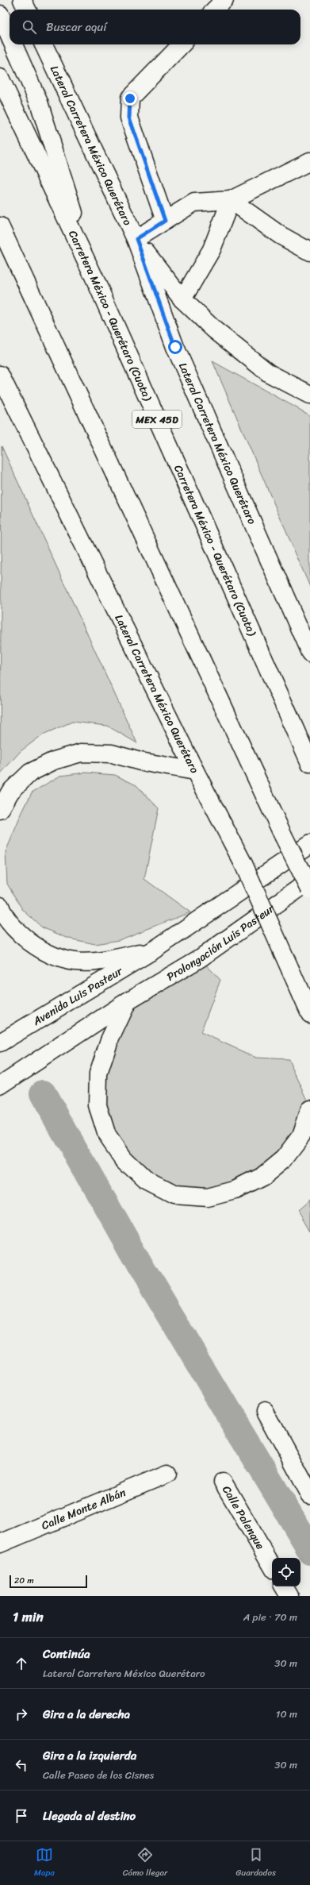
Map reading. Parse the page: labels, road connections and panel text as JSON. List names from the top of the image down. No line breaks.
{"streets":{"main road":["Lateral Carretera México Querétaro","Carretera México - Querétaro (Cuota)","MEX 45D","Prolongación Luis Pasteur","Avenida Luis Pasteur","Calle Monte Albán","Calle Palenque"]},"scale_bar":"20 m","page":{"search":"Buscar aquí","scale":"20 m","heading":["1 min","A pie · 70 m"],"list":[["Continúa","Lateral Carretera México Querétaro","30 m"],["Gira a la derecha","10 m"],["Gira a la izquierda","Calle Paseo de los Cisnes","30 m"],"Llegada al destino"],"nav":["Mapa","Cómo llegar","Guardados"]}}
